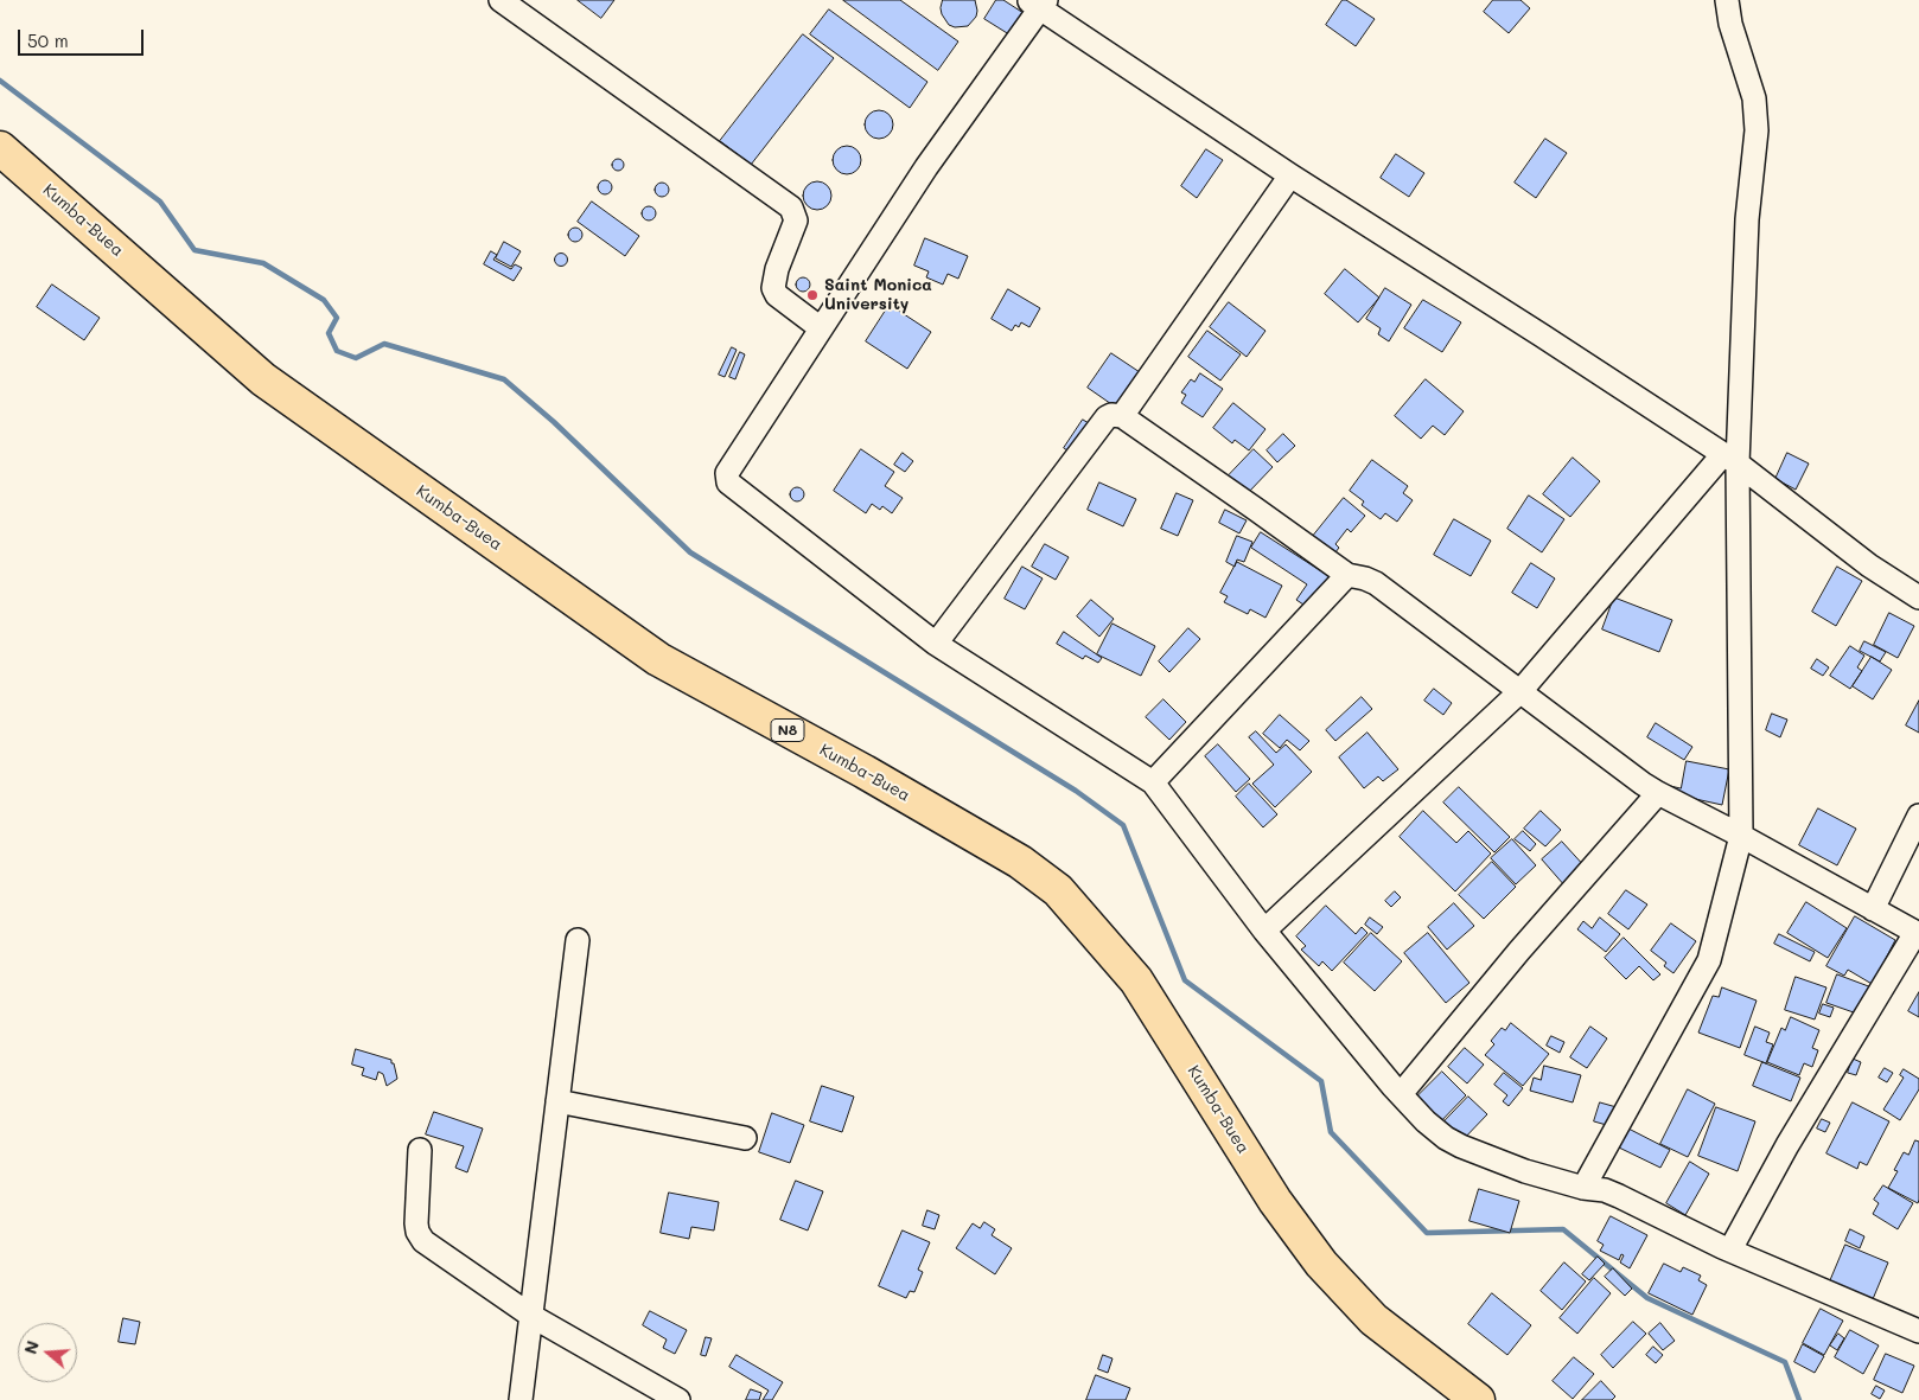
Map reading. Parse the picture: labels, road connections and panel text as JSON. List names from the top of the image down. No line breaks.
{"streets":{"highway":["Kumba-Buea","N8"]},"places":["Saint Monica University"],"scale_bar":"50 m","north":"left"}
